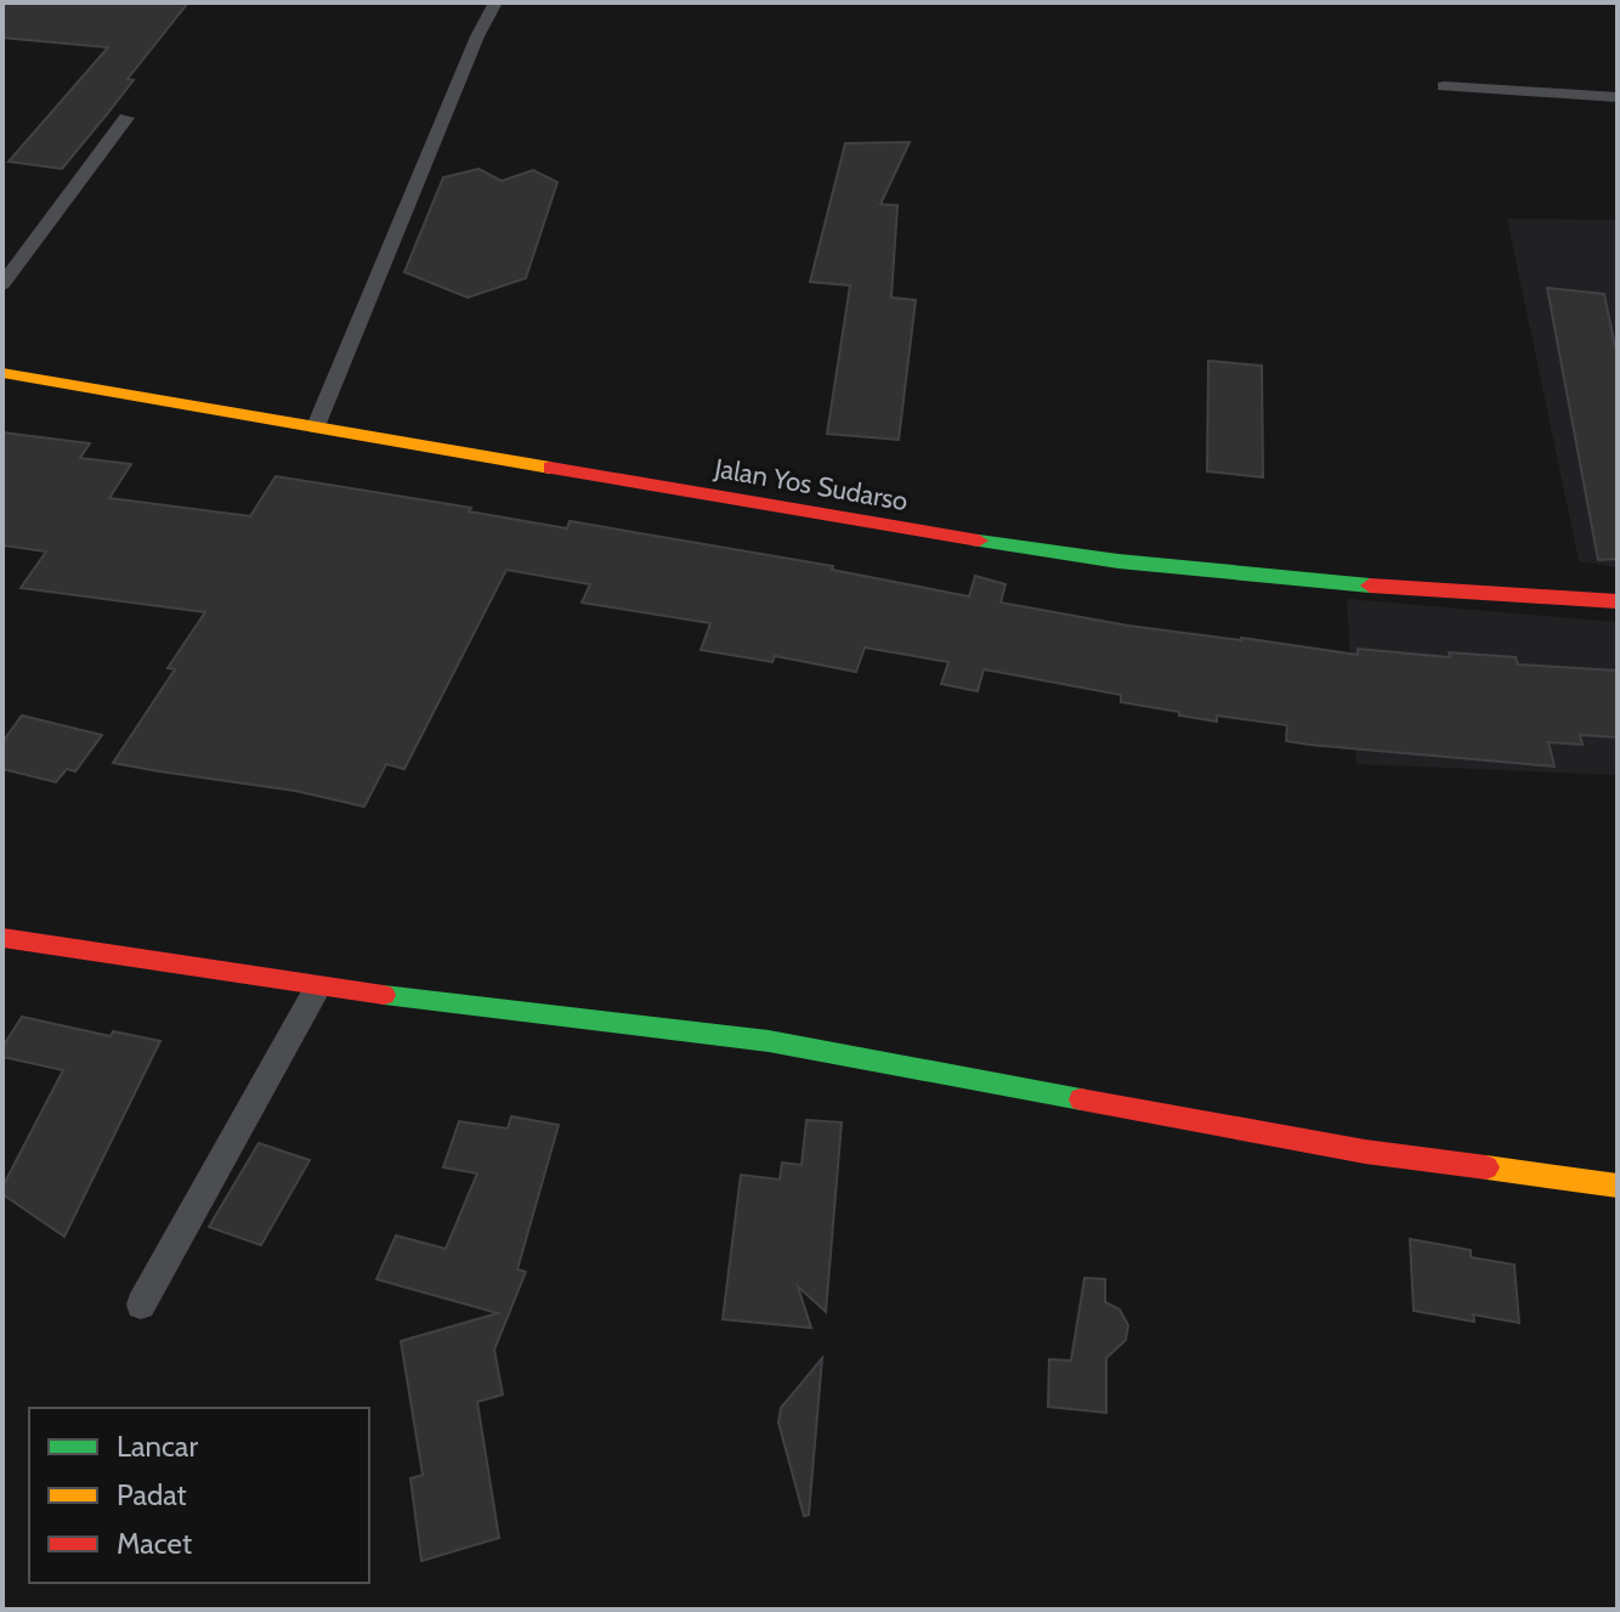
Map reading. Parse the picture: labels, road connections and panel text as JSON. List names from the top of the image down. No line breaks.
{"streets":{"main road":["Jalan Yos Sudarso"]},"legend":["Lancar","Padat","Macet"]}
